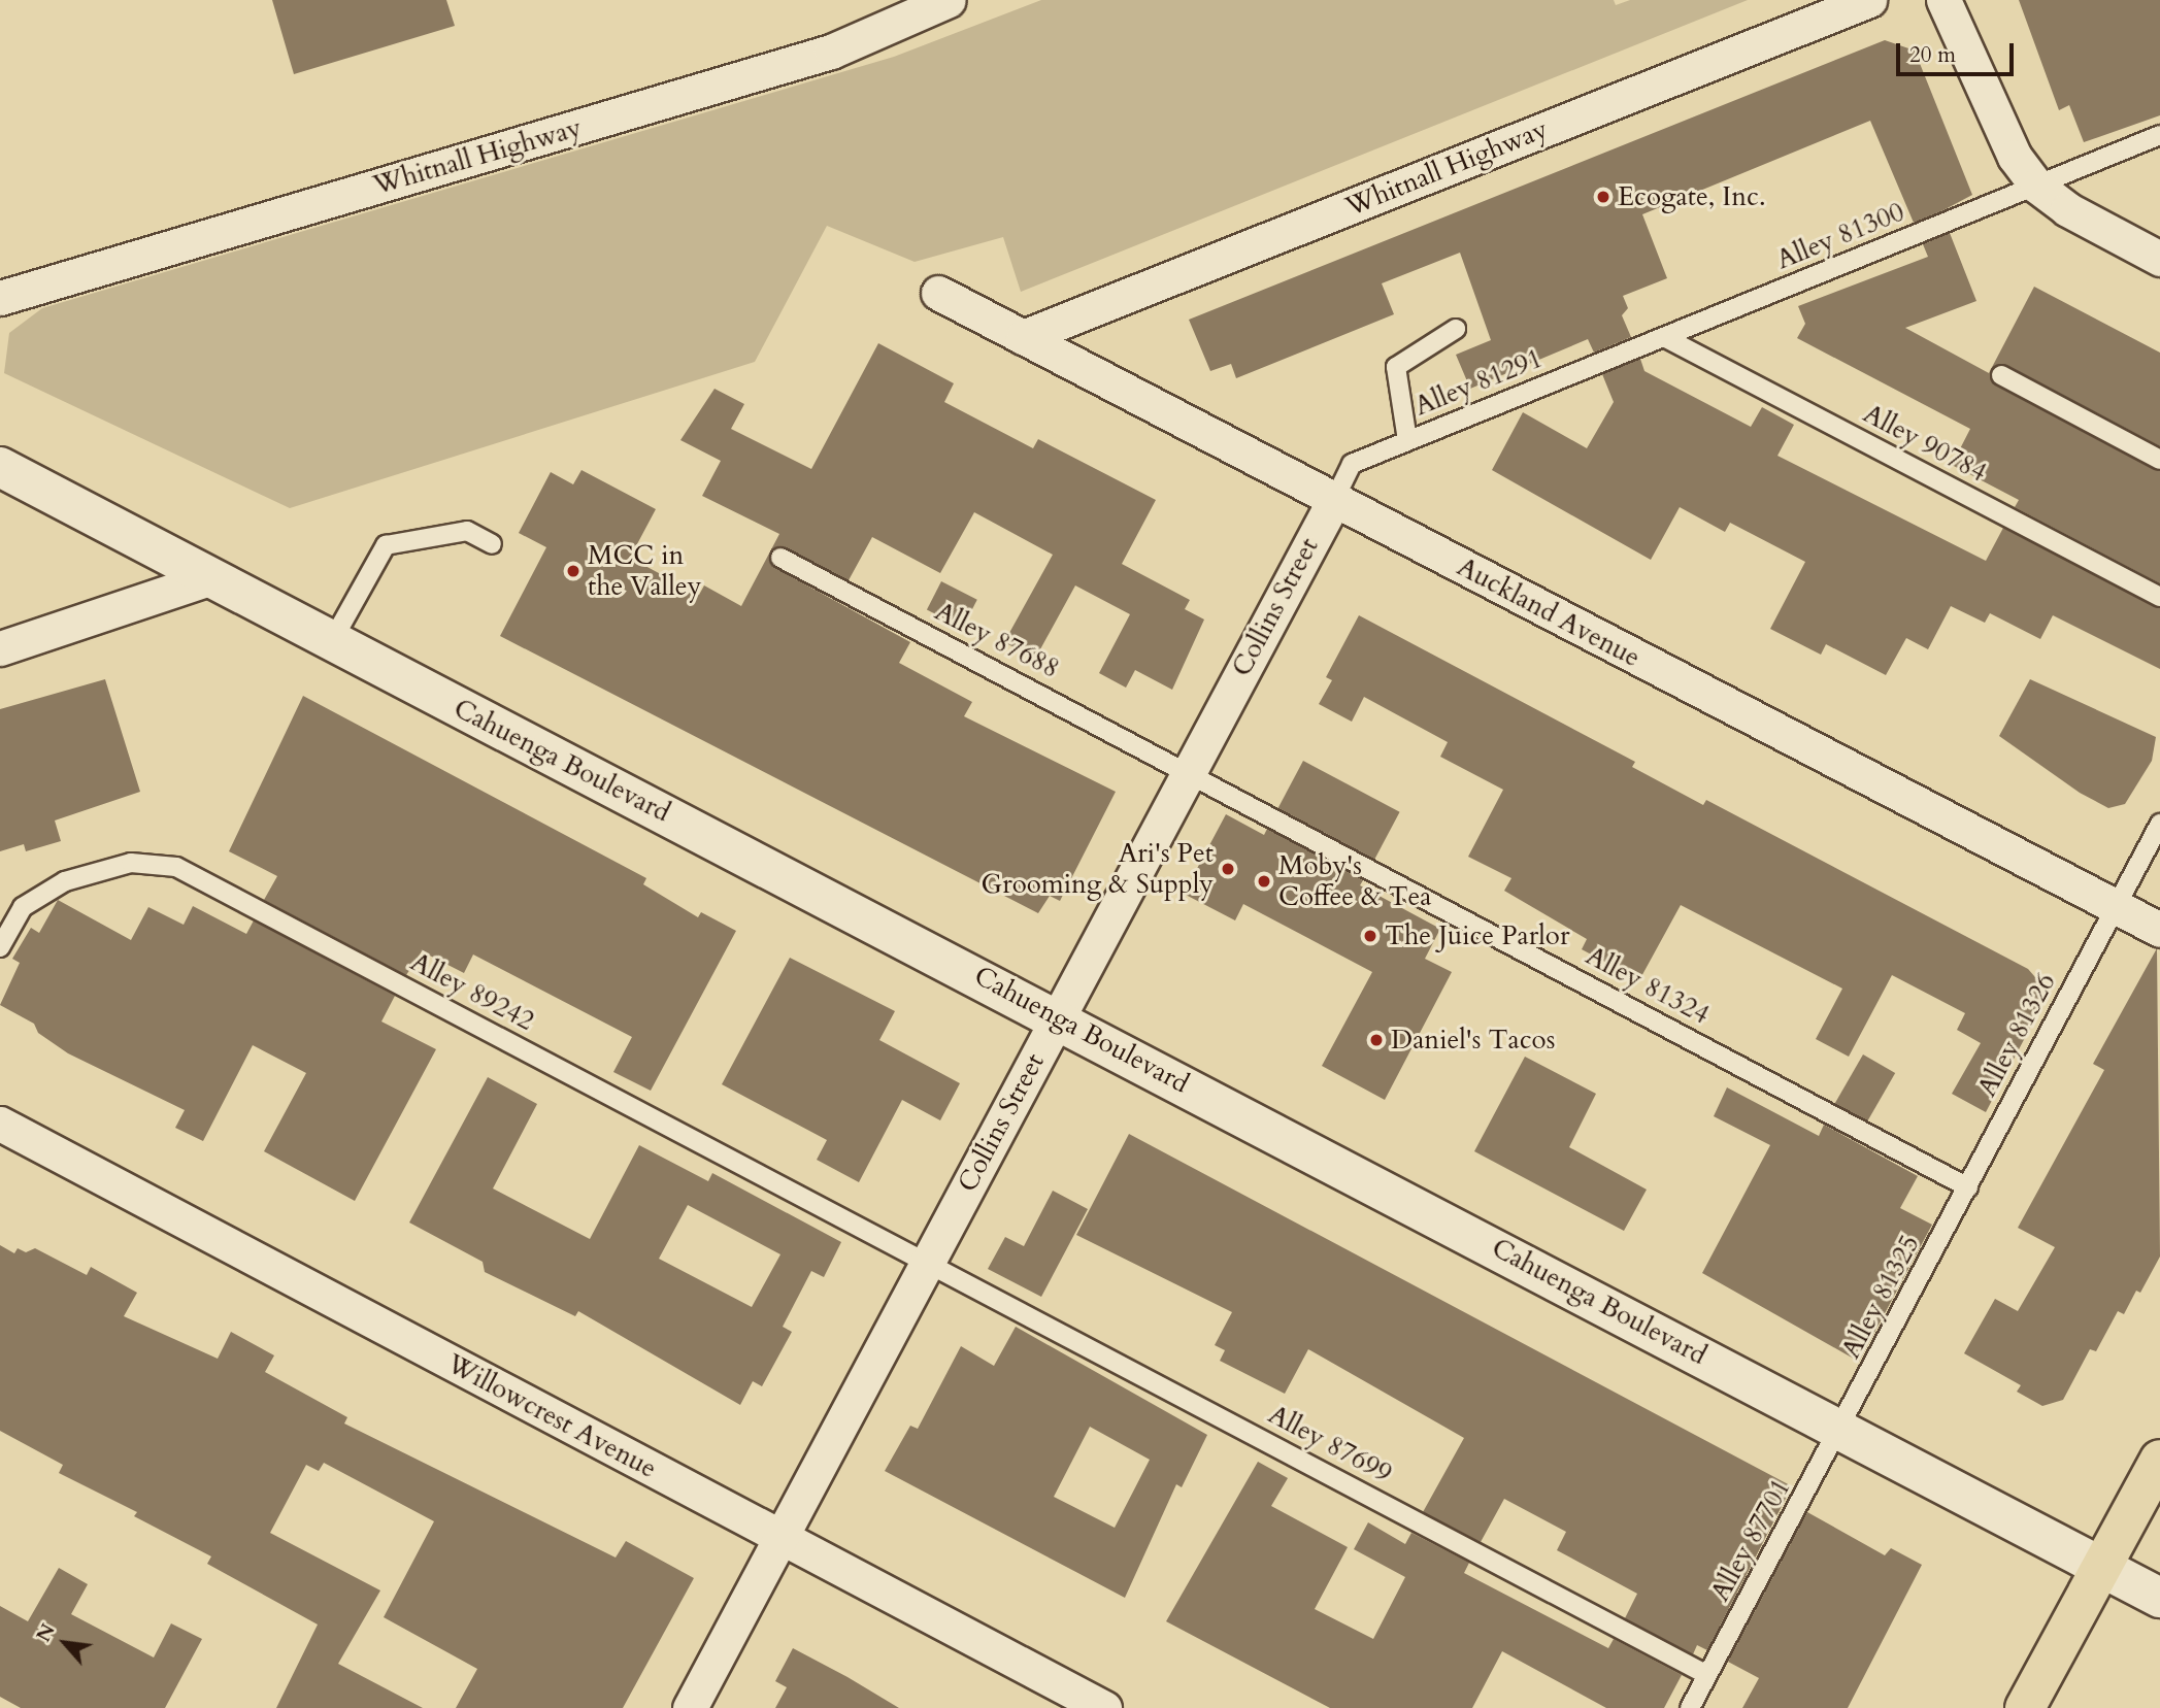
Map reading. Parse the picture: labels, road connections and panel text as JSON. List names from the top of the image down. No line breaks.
{"streets":{"main road":["Cahuenga Boulevard"],"street":["Whitnall Highway","Collins Street","Auckland Avenue","Willowcrest Avenue"],"lane":["Alley 81300","Alley 81291","Alley 90784","Alley 87688","Alley 81324","Alley 89242","Alley 81326","Alley 81325","Alley 87699","Alley 87701"]},"crossings":[["Whitnall Highway","Auckland Avenue"],["Alley 81300","Alley 81291"],["Alley 81300","Alley 90784"],["Alley 81291","Alley 90784"],["Alley 81291","Collins Street"],["Alley 81291","Auckland Avenue"],["Collins Street","Auckland Avenue"],["Collins Street","Alley 87688"],["Collins Street","Cahuenga Boulevard"],["Collins Street","Alley 81324"],["Collins Street","Alley 89242"],["Collins Street","Willowcrest Avenue"],["Collins Street","Alley 87699"],["Auckland Avenue","Alley 81326"],["Alley 87688","Alley 81324"],["Cahuenga Boulevard","Alley 81325"],["Cahuenga Boulevard","Alley 87701"],["Alley 81324","Alley 81326"],["Alley 81324","Alley 81325"],["Alley 89242","Alley 87699"],["Alley 81326","Alley 81325"],["Alley 81325","Alley 87701"],["Alley 87699","Alley 87701"]],"places":["Ecogate, Inc.","MCC in the Valley","Ari's Pet Grooming & Supply","Moby's Coffee & Tea","The Juice Parlor","Daniel's Tacos"],"scale_bar":"20 m","north":"top left"}
